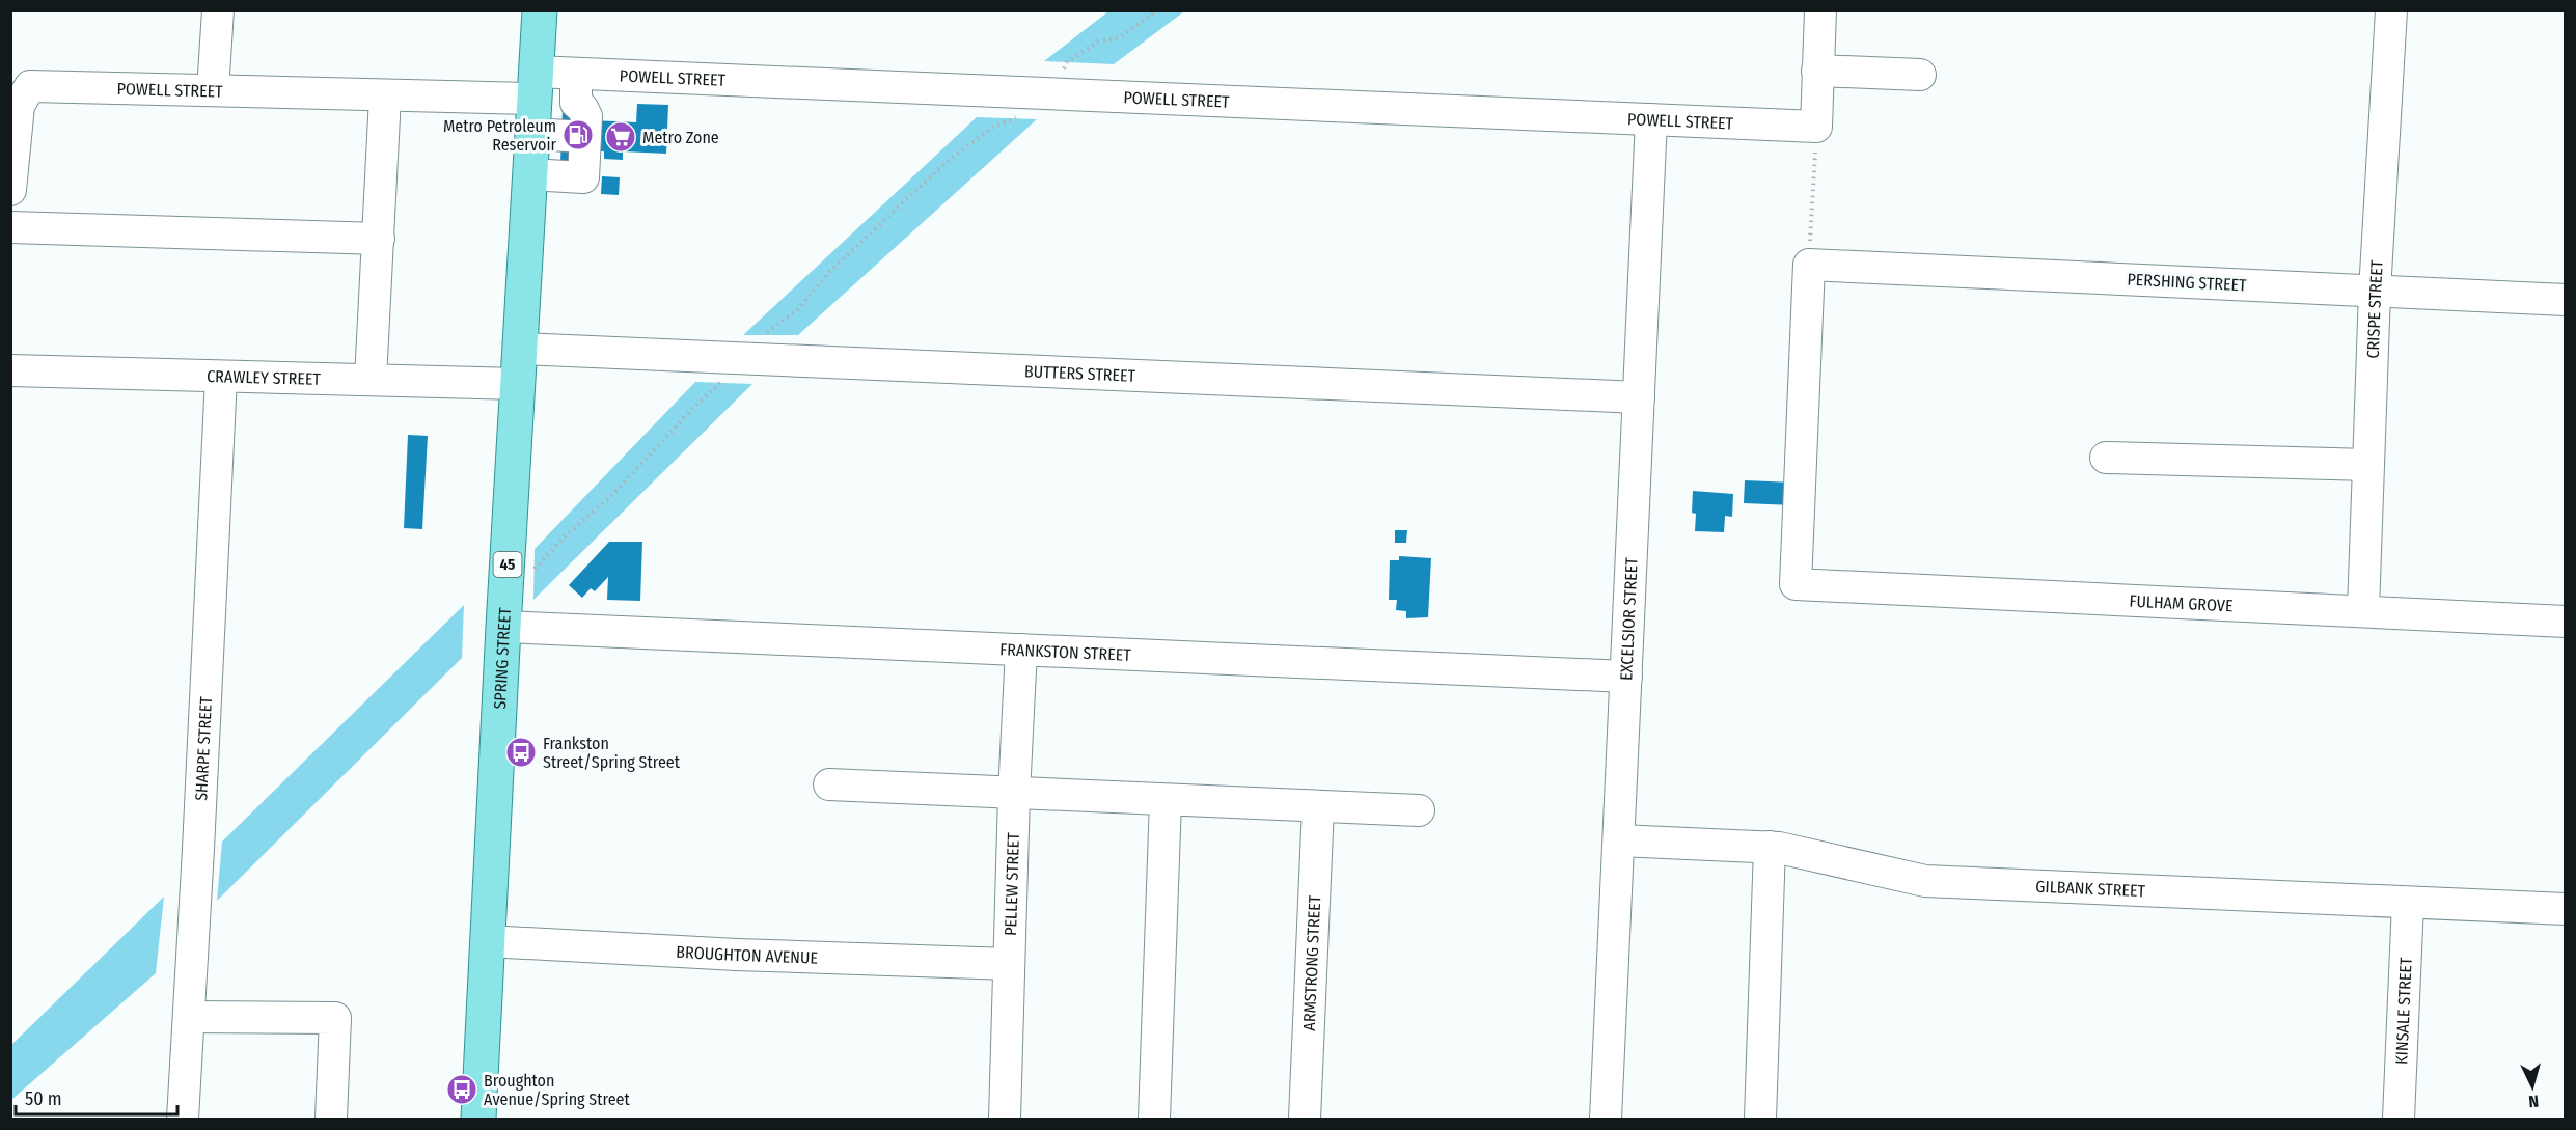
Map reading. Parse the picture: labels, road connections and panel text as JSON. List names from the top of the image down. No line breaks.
{"streets":{"main road":["45","SPRING STREET"],"street":["POWELL STREET","PERSHING STREET","CRISPE STREET","BUTTERS STREET","CRAWLEY STREET","FULHAM GROVE","EXCELSIOR STREET","FRANKSTON STREET","SHARPE STREET","PELLEW STREET","GILBANK STREET","BROUGHTON AVENUE","ARMSTRONG STREET","KINSALE STREET"]},"crossings":[["POWELL STREET","EXCELSIOR STREET"],["POWELL STREET","SPRING STREET"],["PERSHING STREET","CRISPE STREET"],["PERSHING STREET","FULHAM GROVE"],["CRISPE STREET","FULHAM GROVE"],["BUTTERS STREET","EXCELSIOR STREET"],["BUTTERS STREET","SPRING STREET"],["CRAWLEY STREET","SPRING STREET"],["CRAWLEY STREET","SHARPE STREET"],["EXCELSIOR STREET","FRANKSTON STREET"],["EXCELSIOR STREET","GILBANK STREET"],["FRANKSTON STREET","SPRING STREET"],["FRANKSTON STREET","PELLEW STREET"],["SPRING STREET","BROUGHTON AVENUE"],["PELLEW STREET","BROUGHTON AVENUE"],["GILBANK STREET","KINSALE STREET"]],"places":{"fuel station":["Metro Petroleum Reservoir"],"supermarket":["Metro Zone"],"bus stop":["Frankston Street/Spring Street","Broughton Avenue/Spring Street"]},"scale_bar":"50 m","north":"bottom"}
